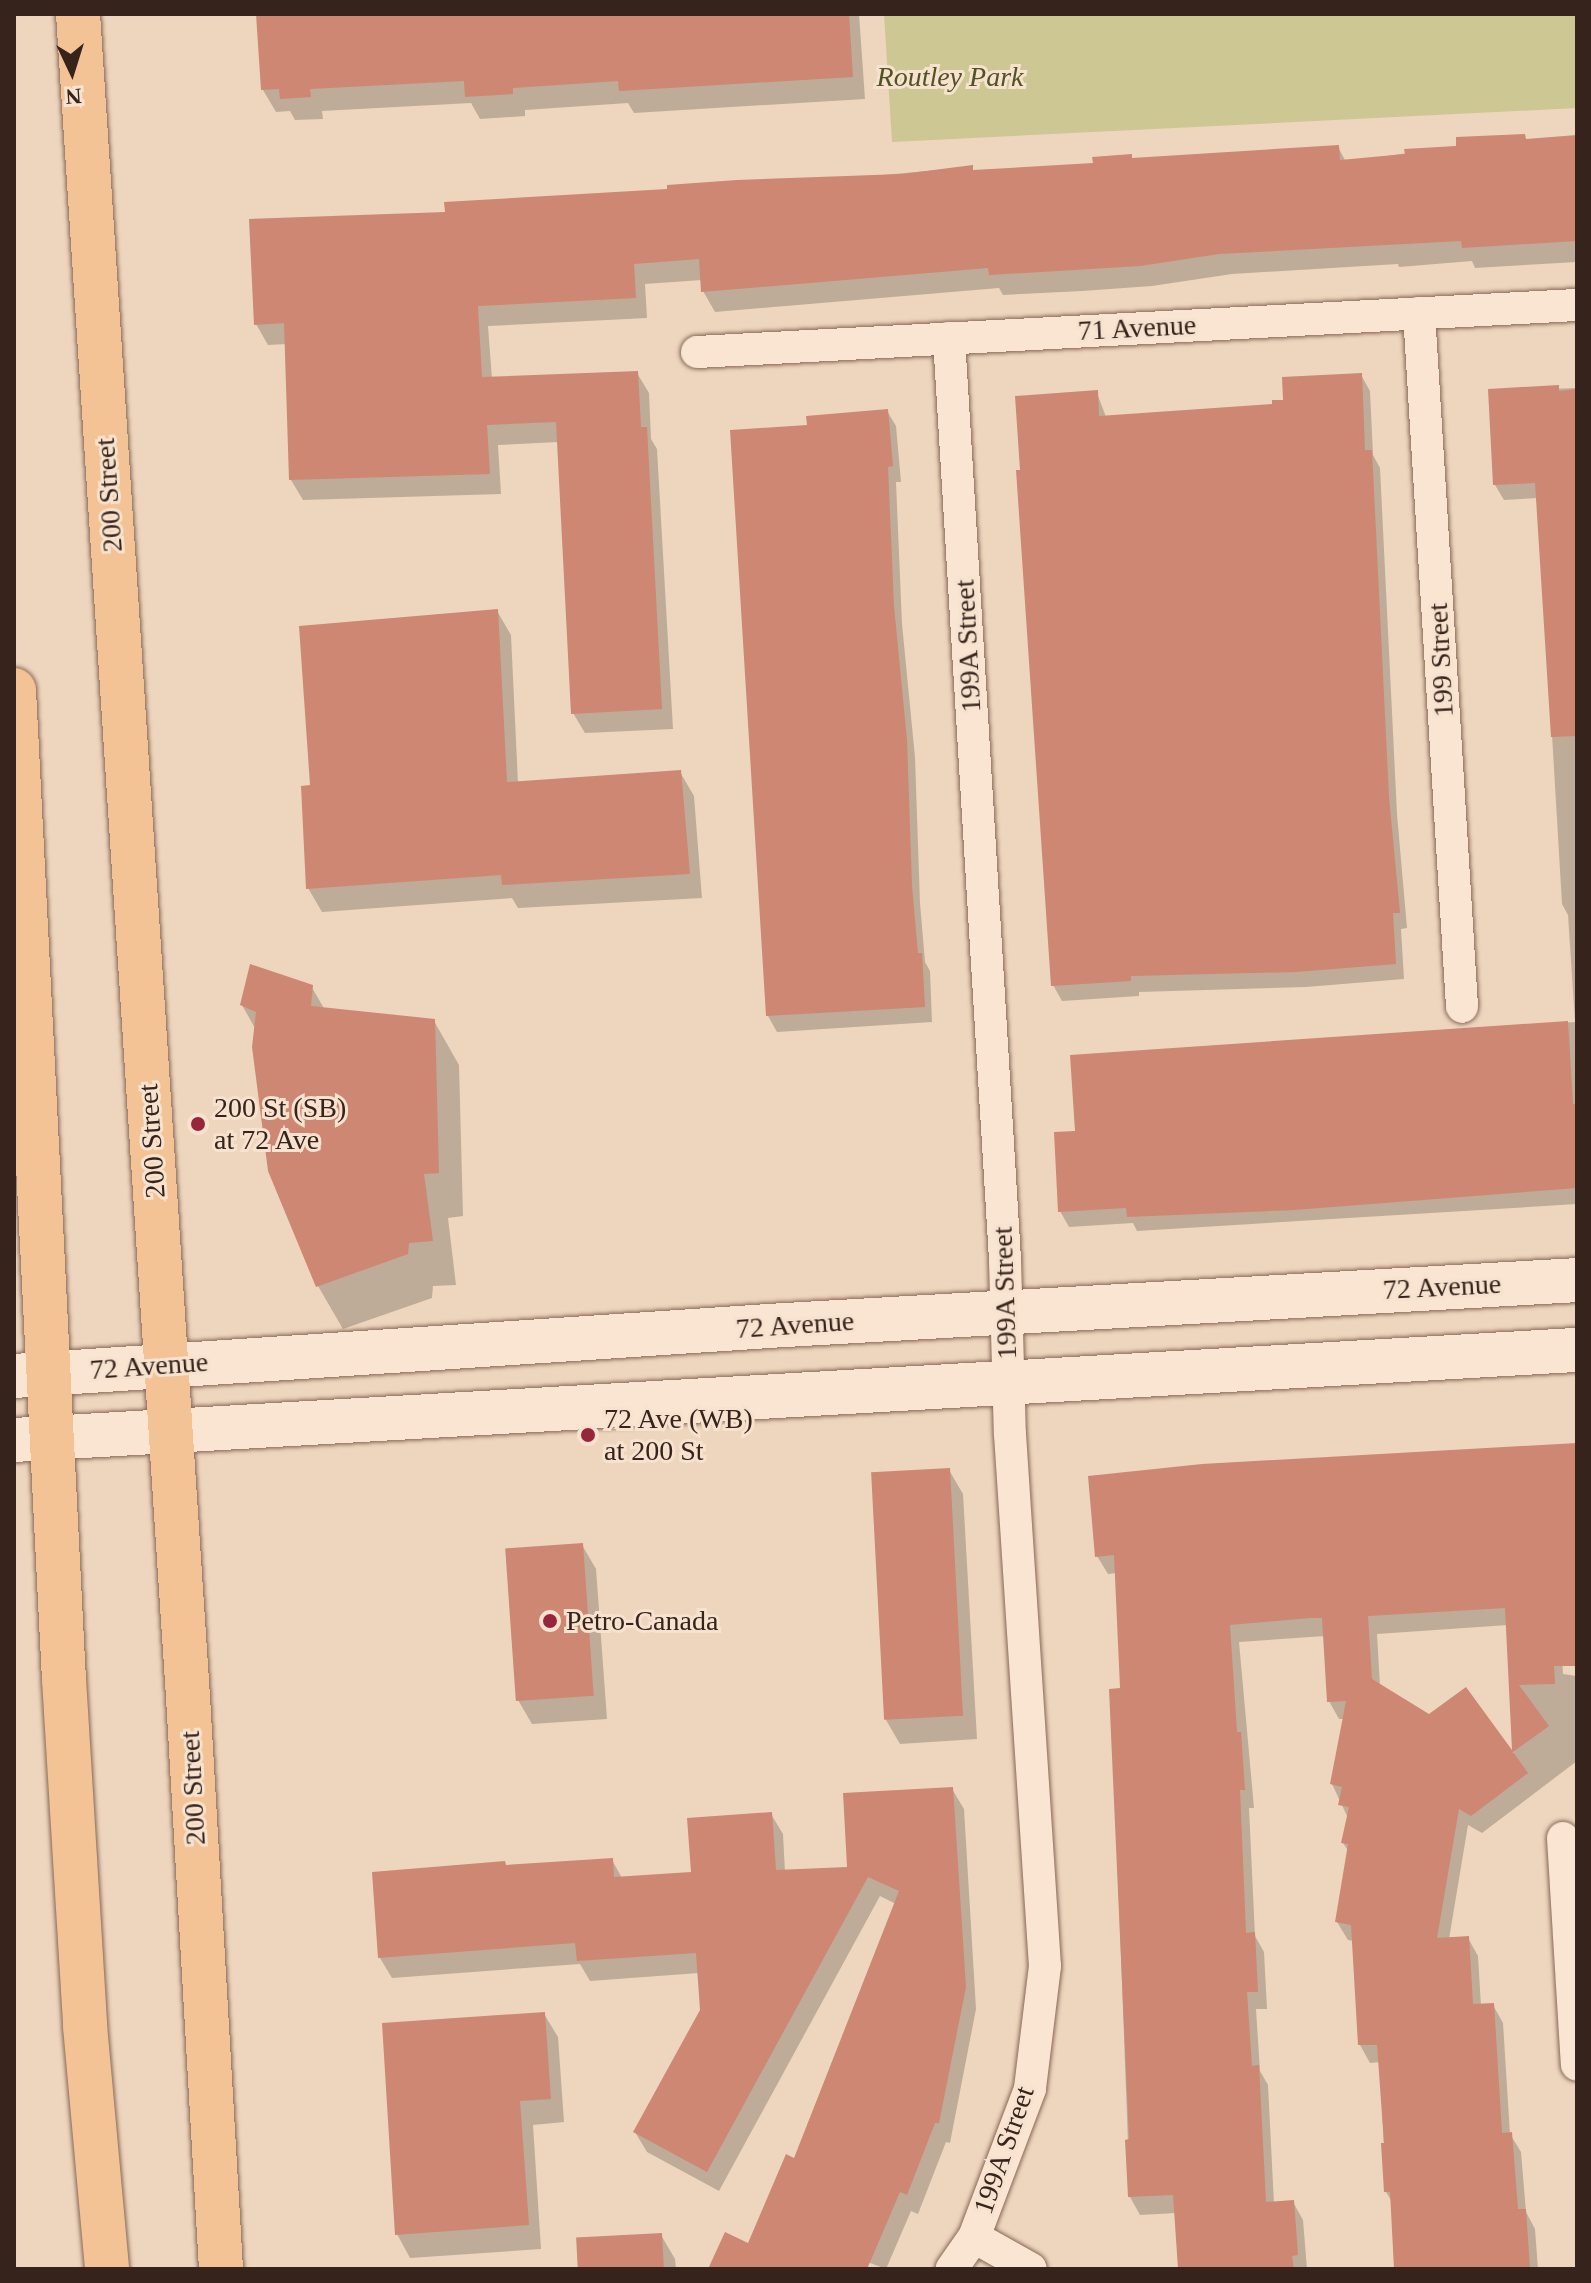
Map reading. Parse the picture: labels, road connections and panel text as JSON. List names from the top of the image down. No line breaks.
{"streets":{"main road":["200 Street","72 Avenue"],"street":["71 Avenue","199A Street","199 Street"]},"crossings":[["71 Avenue","199A Street"],["71 Avenue","199 Street"],["200 Street","72 Avenue"],["199A Street","72 Avenue"]],"parks":["Routley Park"],"places":["200 St (SB) at 72 Ave","72 Ave (WB) at 200 St","Petro-Canada"],"north":"bottom"}
